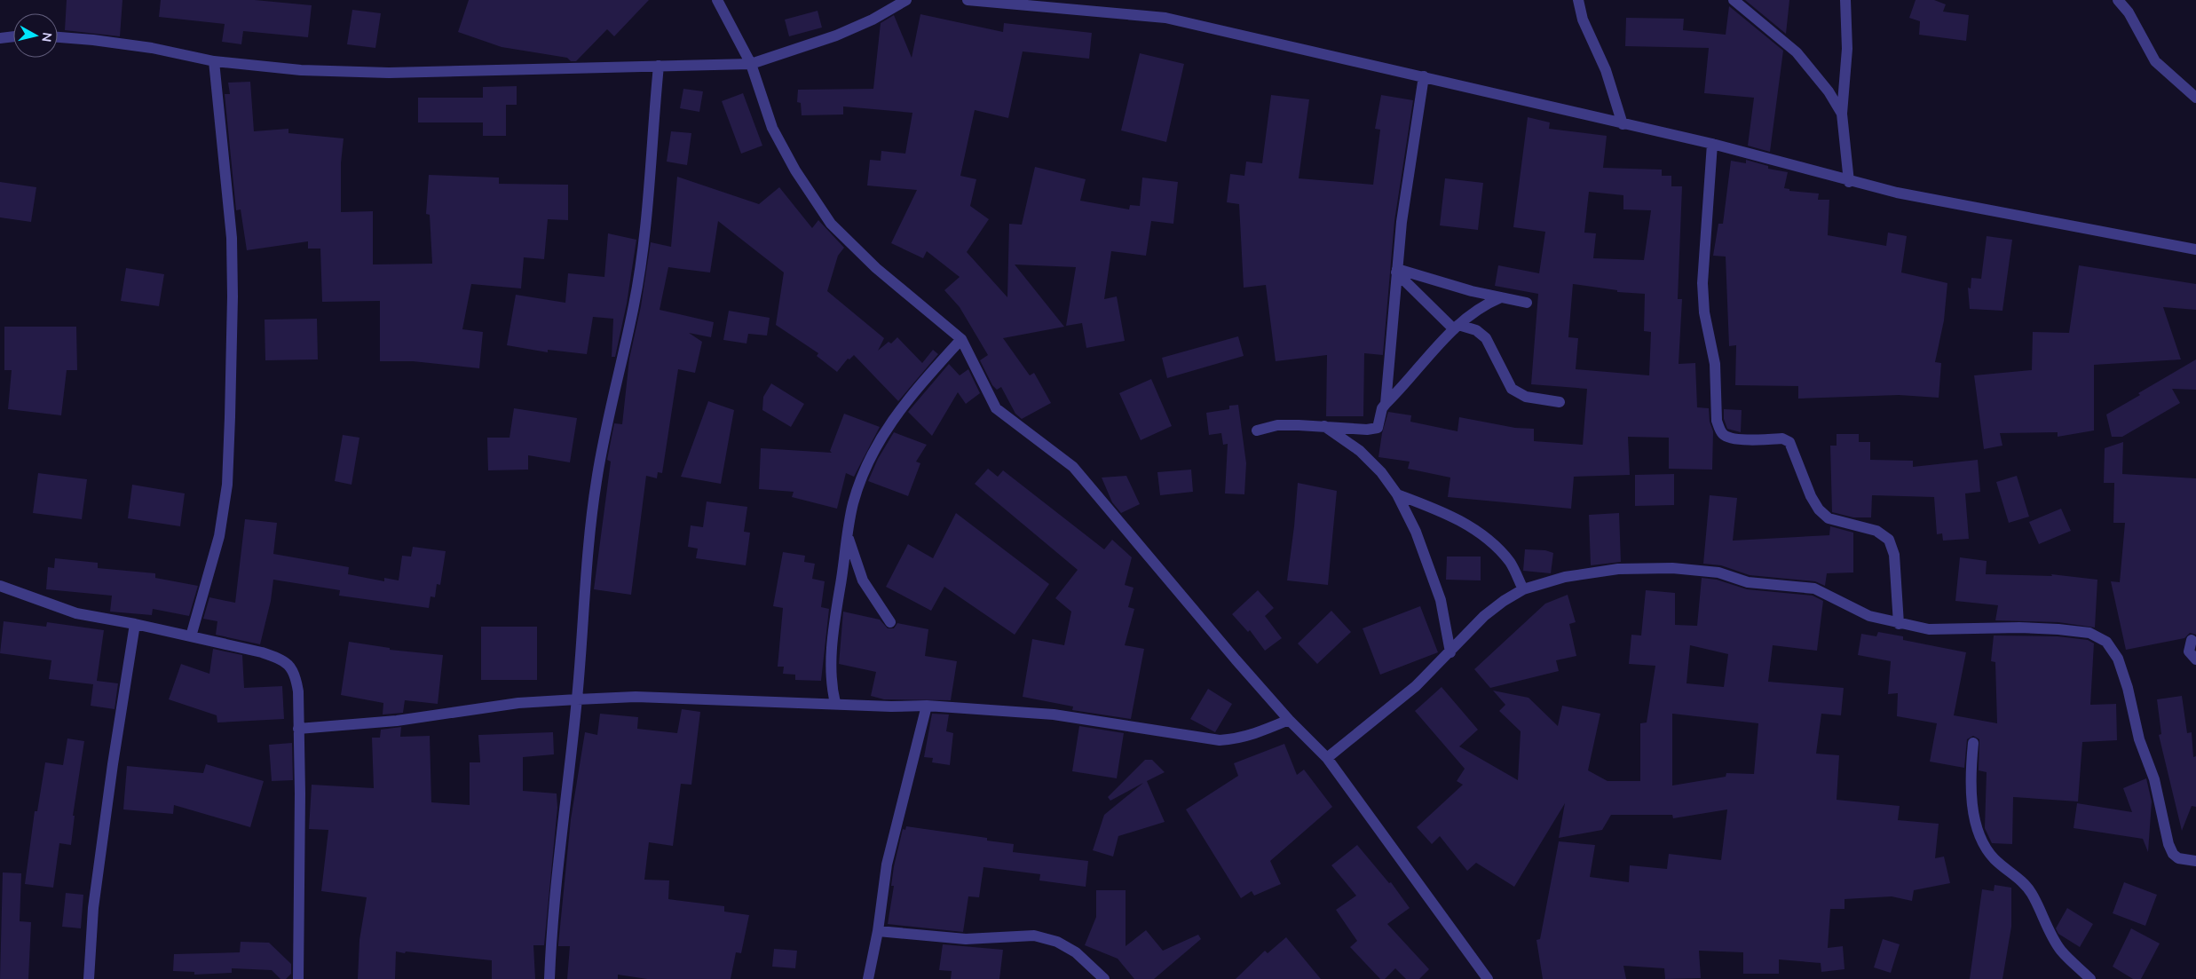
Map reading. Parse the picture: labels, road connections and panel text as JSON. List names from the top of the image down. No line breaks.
{"north":"right"}
